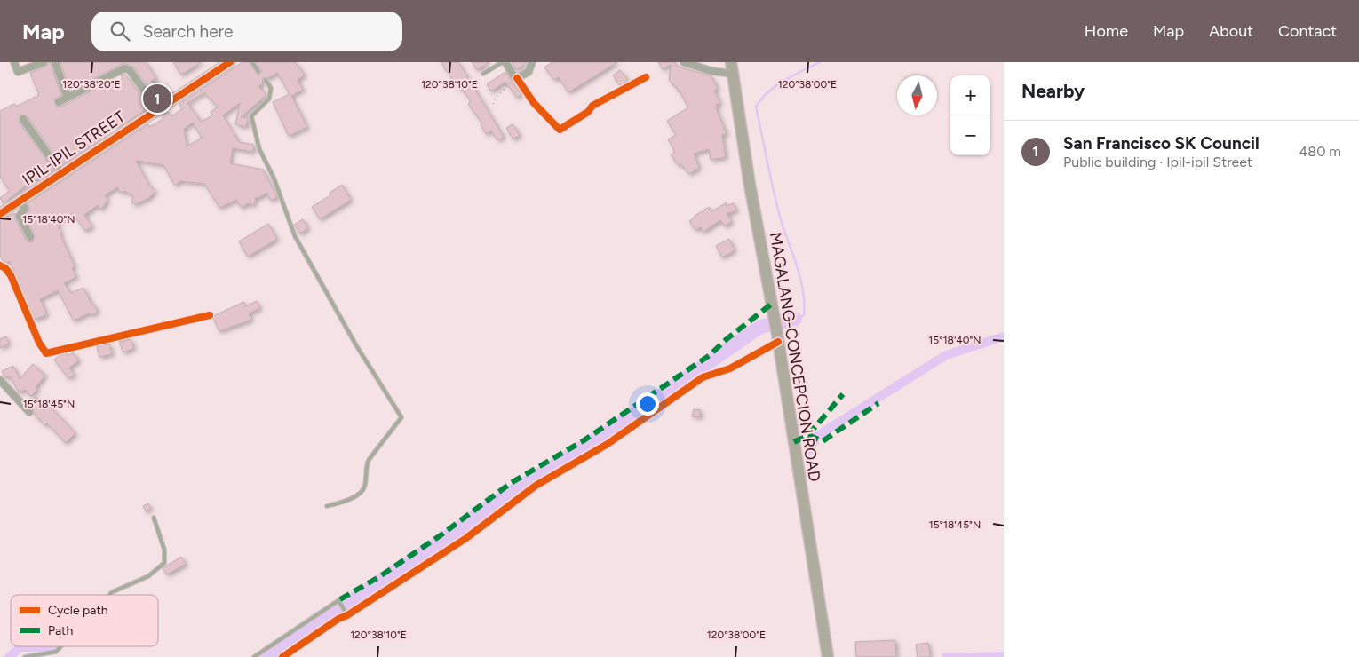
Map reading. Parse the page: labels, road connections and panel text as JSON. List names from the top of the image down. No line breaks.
{"streets":{"main road":["MAGALANG-CONCEPCION ROAD"],"street":["IPIL-IPIL STREET"]},"legend":["Cycle path","Path"],"north":"bottom","page":{"header":"Map","search":"Search here","nav":["Home","Map","About","Contact"],"heading":"Nearby","map_buttons":["+","−"],"pins":"1","list":[{"mark":"1","name":"San Francisco SK Council","note":"Public building · Ipil-ipil Street","value":"480 m"}]},"coordinates":["120°38'20\"E","120°38'10\"E","120°38'00\"E","15°18'40\"N","15°18'45\"N"]}
